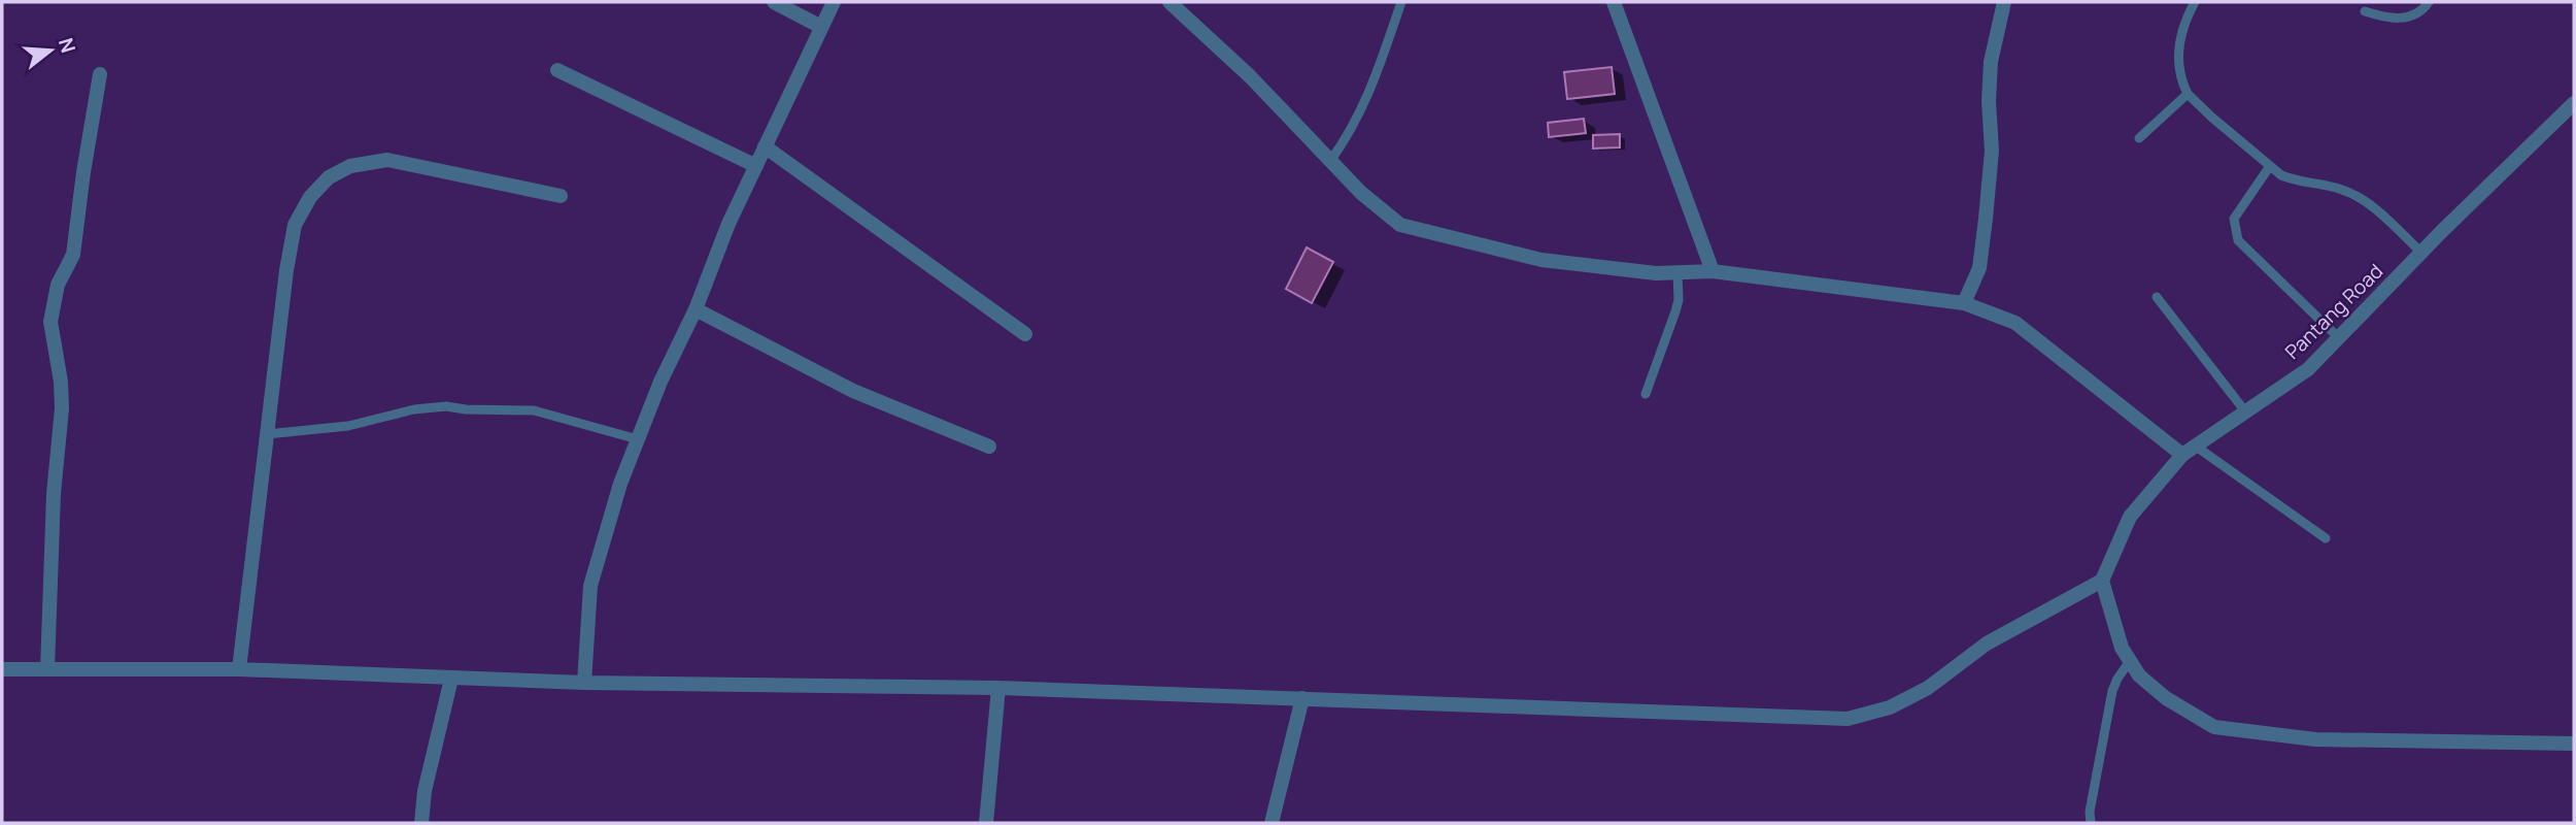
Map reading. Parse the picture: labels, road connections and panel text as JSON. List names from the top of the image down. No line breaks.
{"streets":{"street":["Pantang Road"]},"north":"right"}
